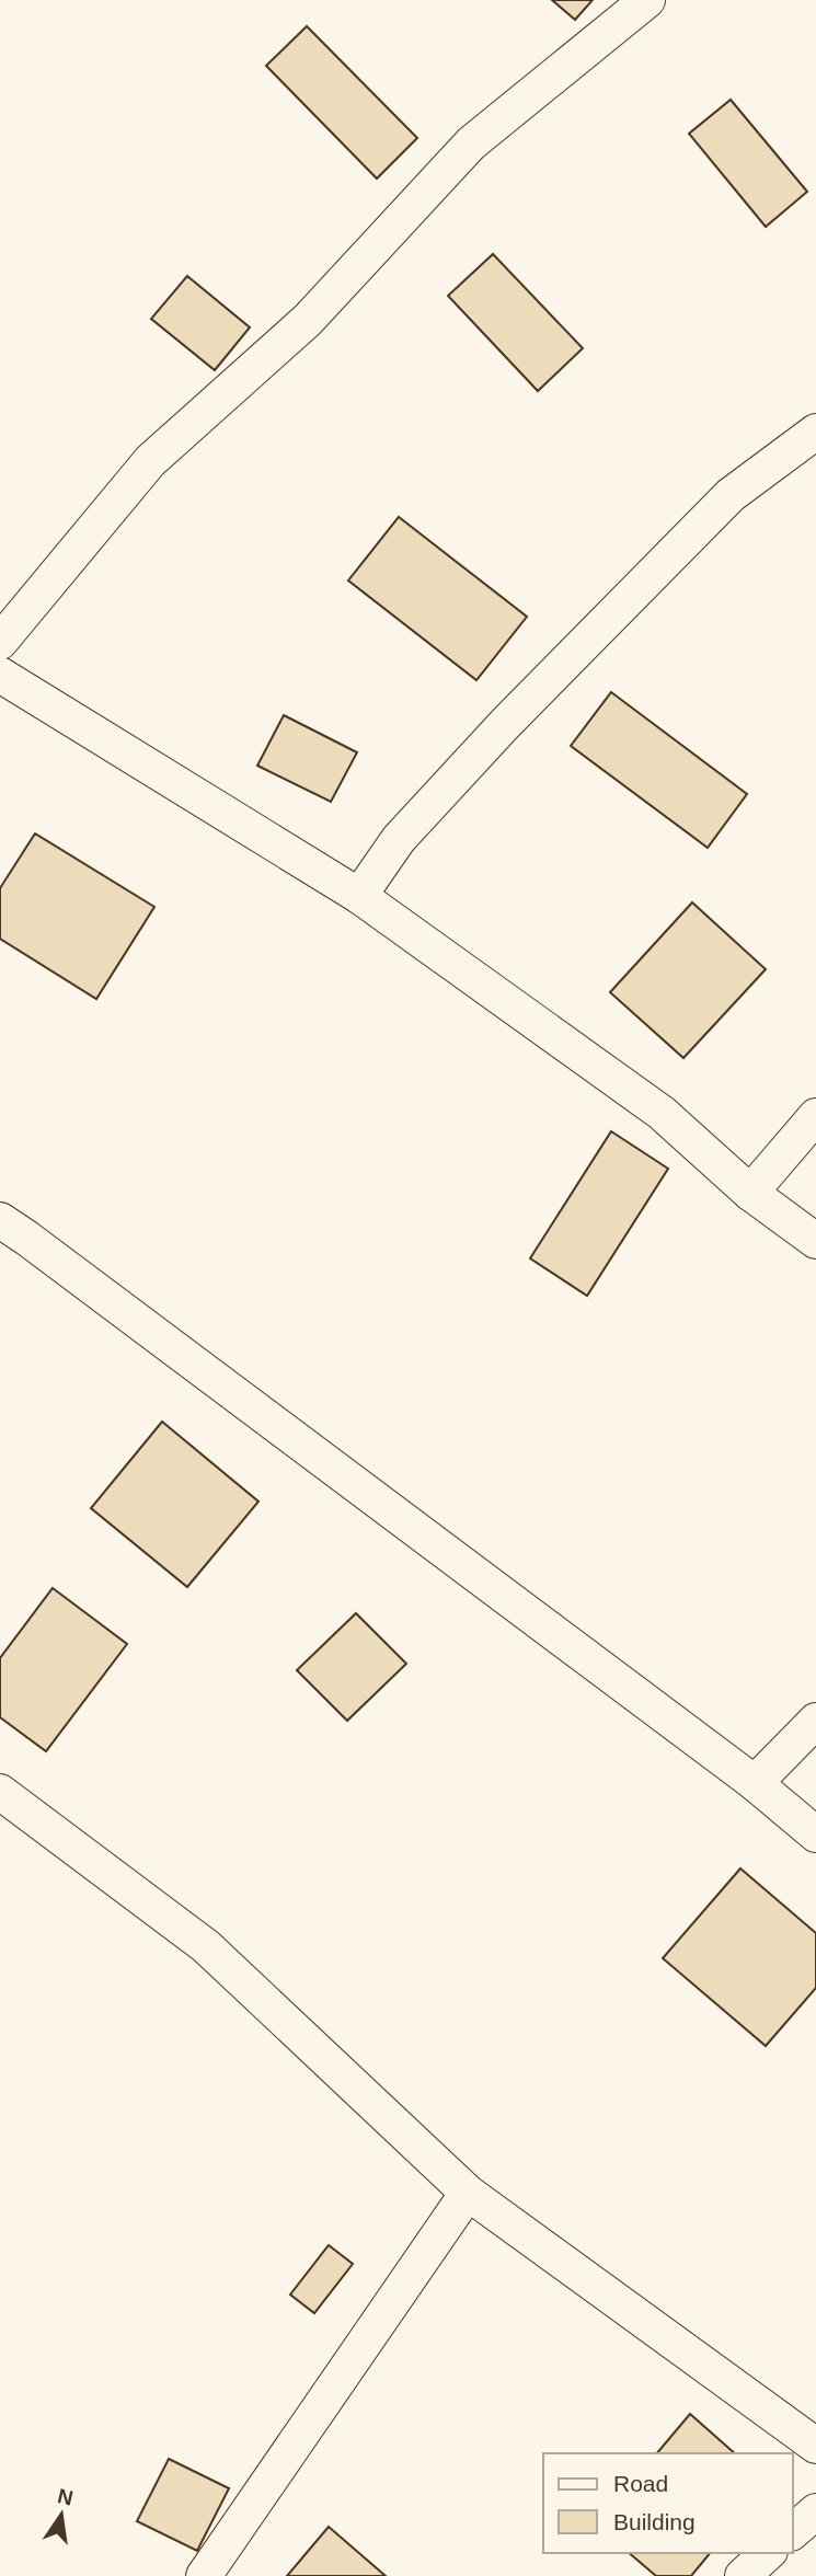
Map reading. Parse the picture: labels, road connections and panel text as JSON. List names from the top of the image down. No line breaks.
{"legend":["Road","Building"],"north":"top"}
